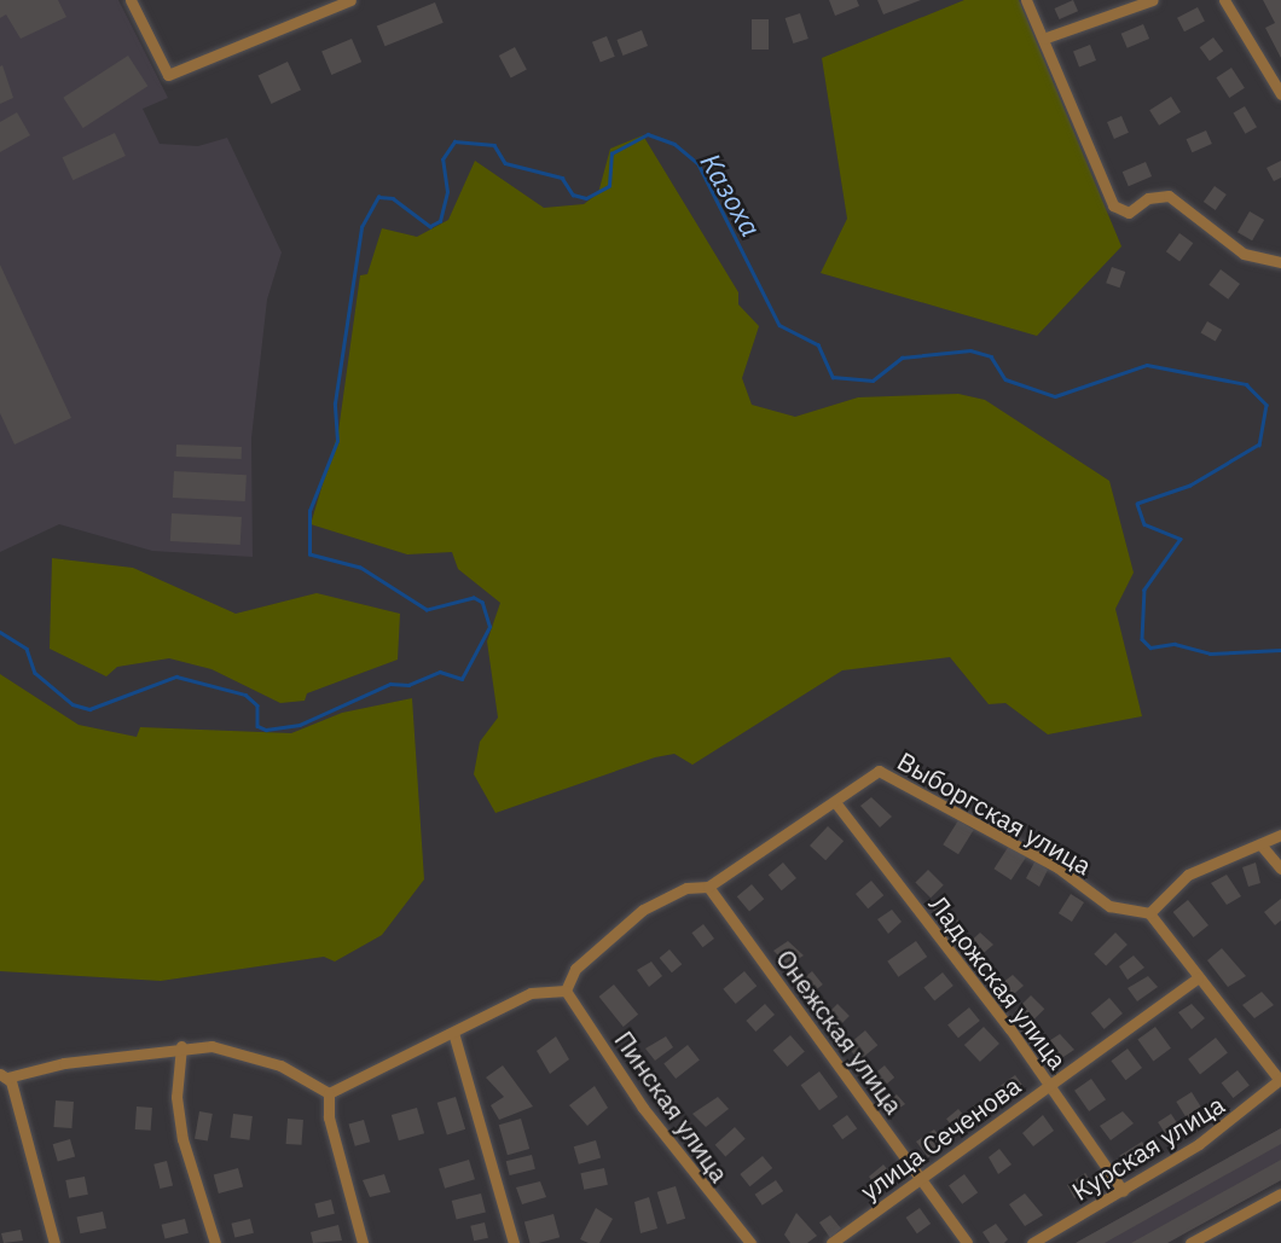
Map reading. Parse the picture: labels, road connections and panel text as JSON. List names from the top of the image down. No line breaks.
{"streets":{"street":["Выборгская улица","Ладожская улица","Онежская улица","Пинская улица","улица Сеченова","Курская улица"]},"crossings":[["Выборгская улица","Ладожская улица"],["Выборгская улица","Онежская улица"],["Выборгская улица","Пинская улица"],["Ладожская улица","улица Сеченова"],["Ладожская улица","Курская улица"],["Онежская улица","улица Сеченова"]],"water":["Казоха"]}
